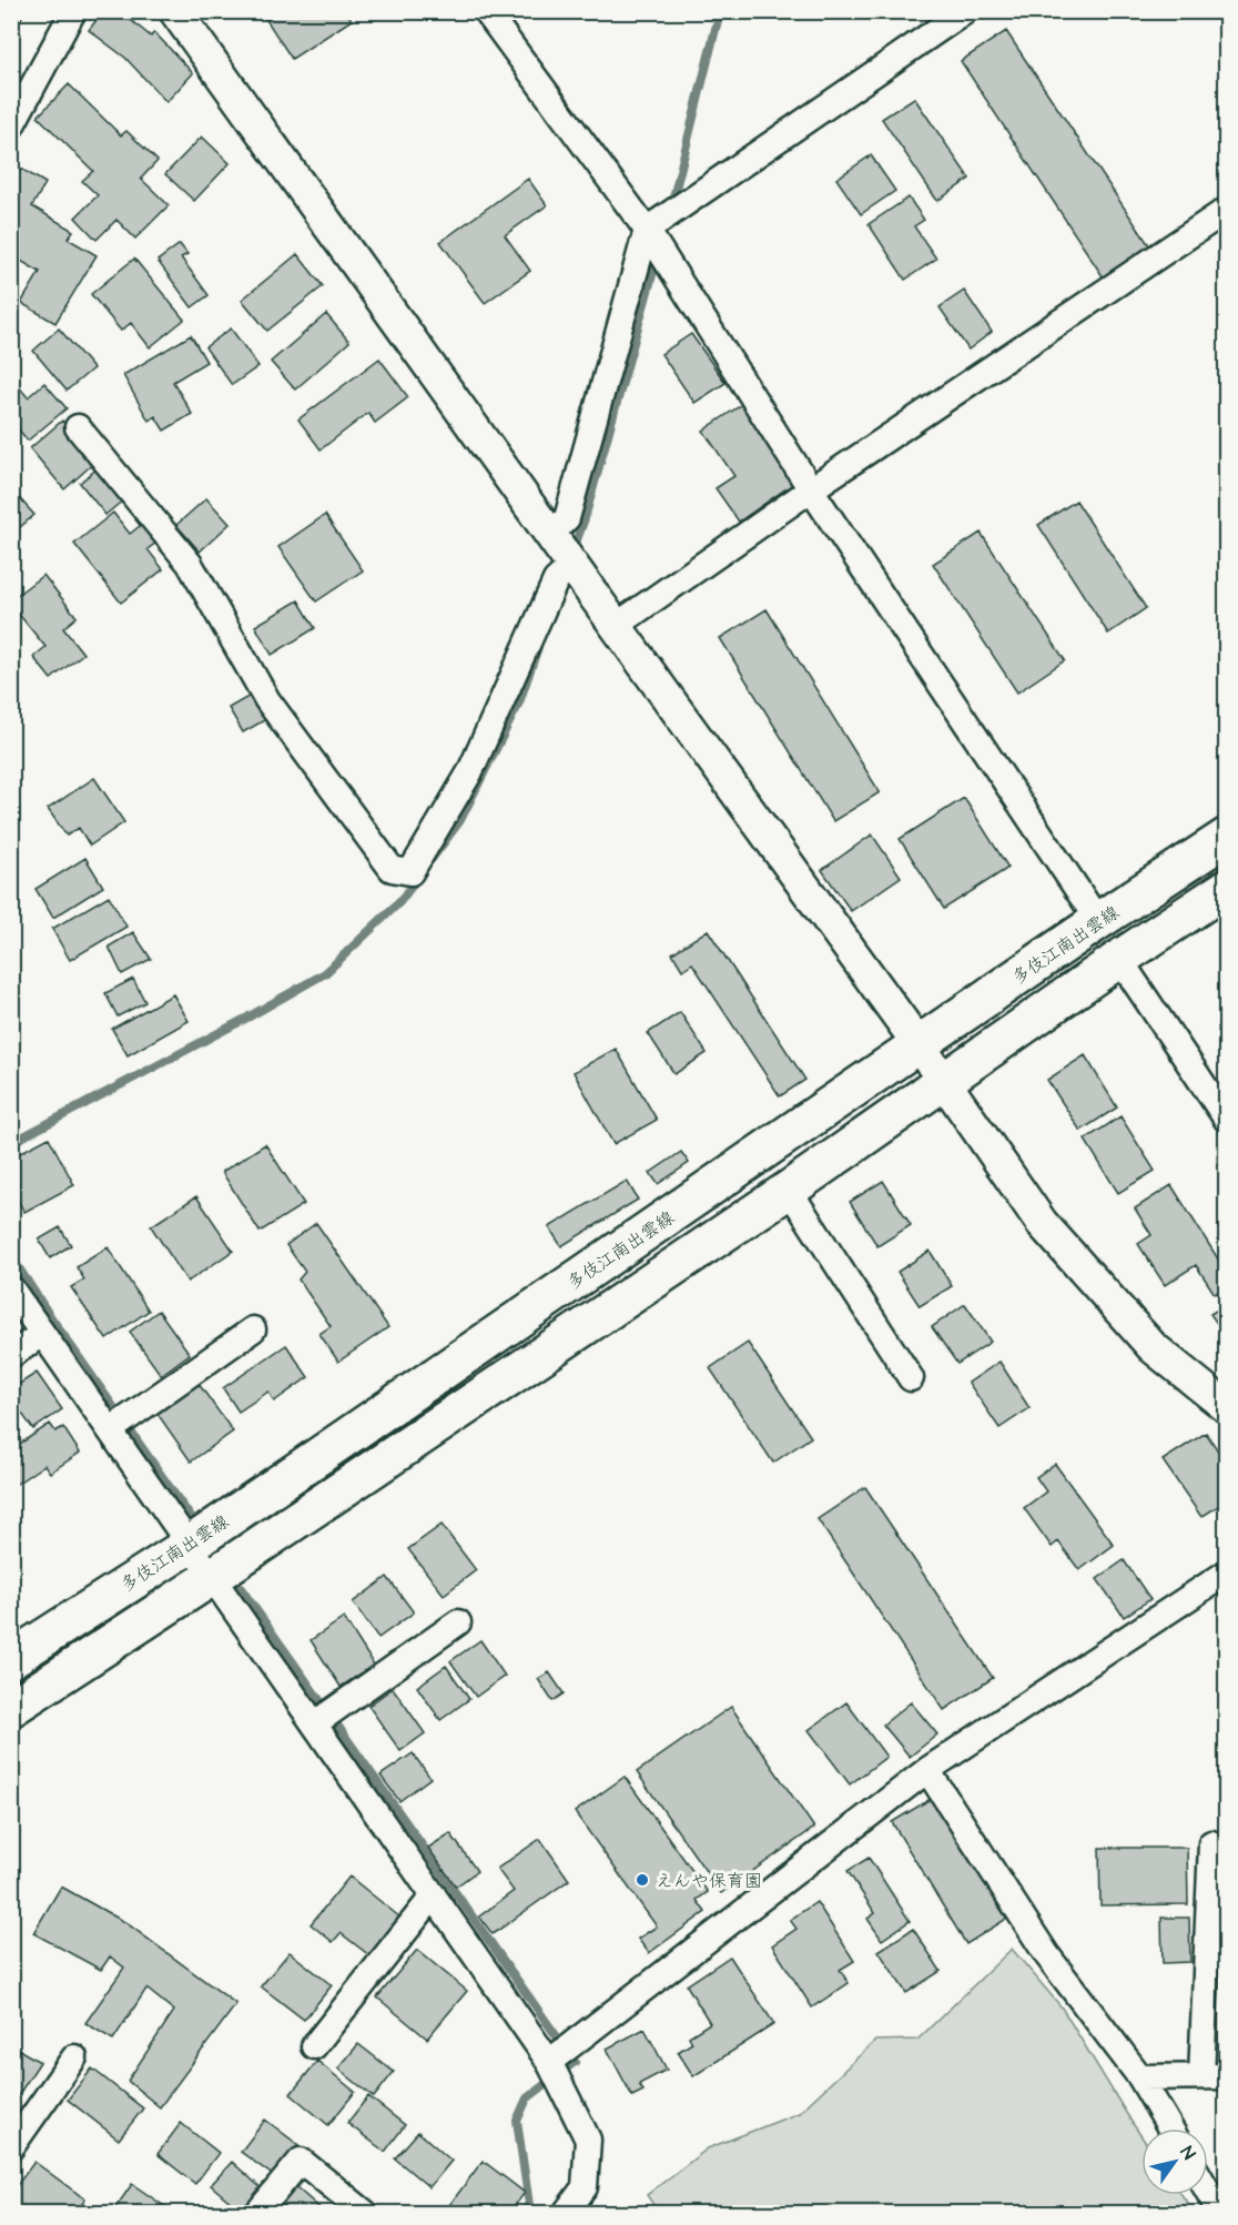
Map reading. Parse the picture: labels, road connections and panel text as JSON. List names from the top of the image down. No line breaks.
{"streets":{"main road":["多伎江南出雲線"]},"places":["えんや保育園"],"north":"top right"}
